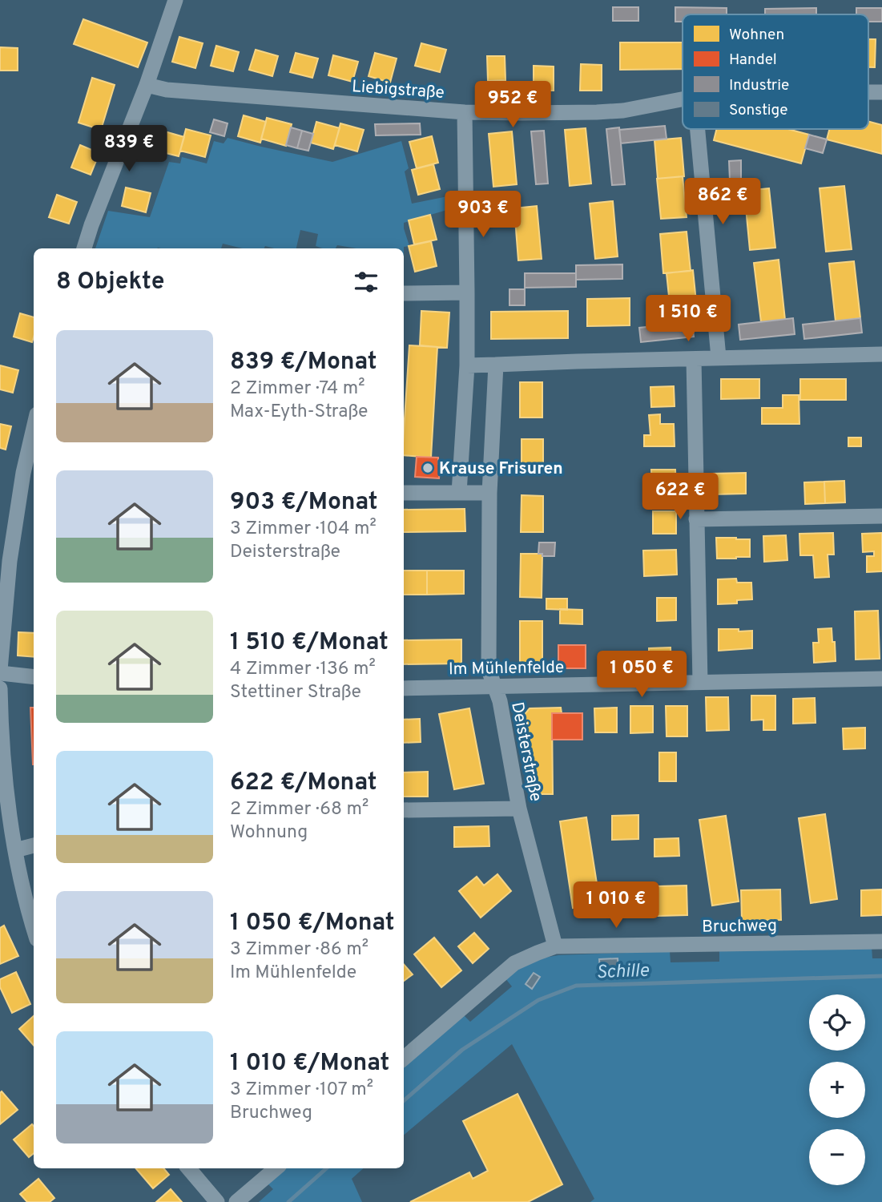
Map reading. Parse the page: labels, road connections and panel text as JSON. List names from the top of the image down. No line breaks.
{"streets":{"street":["Liebigstraße","Im Mühlenfelde","Deisterstraße","Bruchweg"]},"crossings":[["Im Mühlenfelde","Deisterstraße"],["Deisterstraße","Bruchweg"]],"water":["Schille"],"places":["Krause Frisuren"],"legend":["Wohnen","Handel","Industrie","Sonstige"],"page":{"price":["952 €","839 €","862 €","903 €","1 510 €","622 €","1 050 €","1 010 €"],"heading":"8 Objekte","list":[{"name":"839 €/Monat","note":"2 Zimmer · 74 m² · Max-Eyth-Straße"},{"name":"903 €/Monat","note":"3 Zimmer · 104 m² · Deisterstraße"},{"name":"1 510 €/Monat","note":"4 Zimmer · 136 m² · Stettiner Straße"},{"name":"622 €/Monat","note":"2 Zimmer · 68 m² · Wohnung"},{"name":"1 050 €/Monat","note":"3 Zimmer · 86 m² · Im Mühlenfelde"},{"name":"1 010 €/Monat","note":"3 Zimmer · 107 m² · Bruchweg"}],"map_buttons":["+","−"]}}
